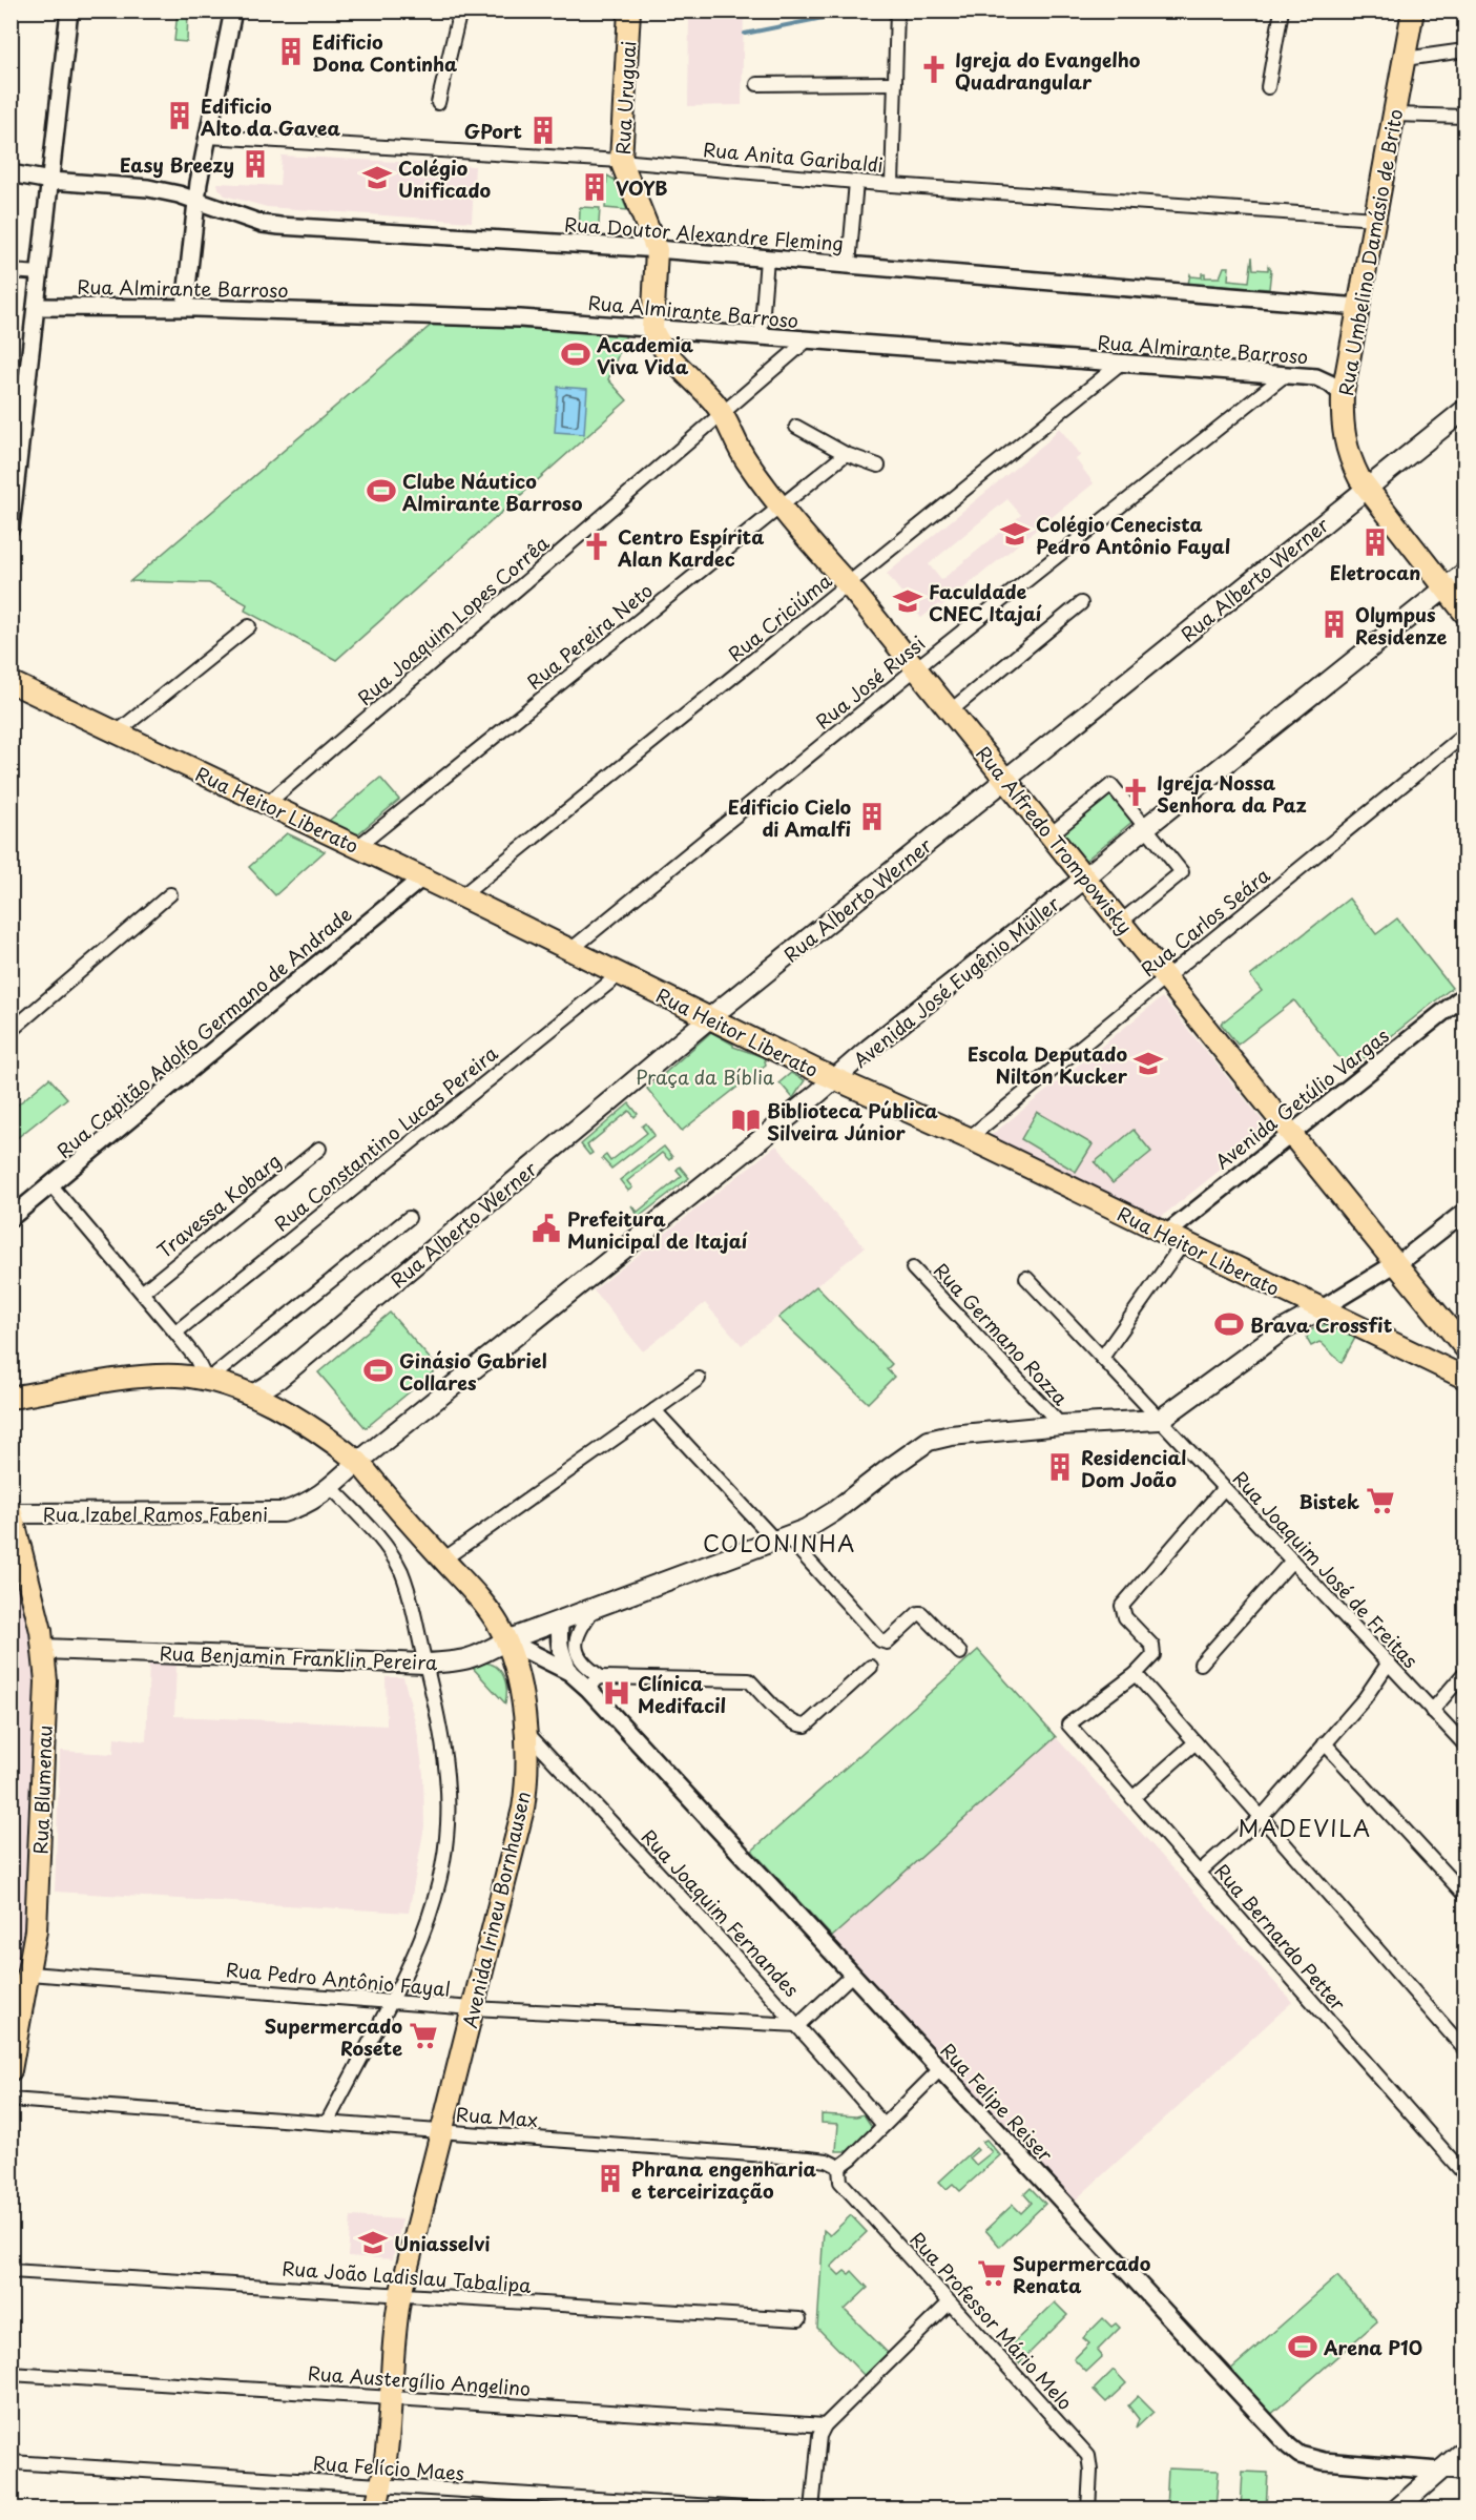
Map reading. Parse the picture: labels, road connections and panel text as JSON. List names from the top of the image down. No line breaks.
{"streets":{"main road":["Rua Uruguai","Rua Umbelino Damásio de Brito","Rua Alberto Werner","Rua Heitor Liberato","Rua Alfredo Trompowisky","Avenida José Eugênio Müller","Rua Izabel Ramos Fabeni","Rua Benjamin Franklin Pereira","Rua Blumenau","Avenida Irineu Bornhausen"],"street":["Rua Anita Garibaldi","Rua Doutor Alexandre Fleming","Rua Almirante Barroso","Rua Criciúma","Rua Joaquim Lopes Corrêa","Rua Pereira Neto","Rua José Russi","Rua Carlos Seára","Rua Capitão Adolfo Germano de Andrade","Avenida Getúlio Vargas","Rua Constantino Lucas Pereira","Travessa Kobarg","Rua Germano Rozza","Rua Joaquim José de Freitas","Rua Joaquim Fernandes","Rua Bernardo Petter","Rua Pedro Antônio Fayal","Rua Felipe Reiser","Rua Max","Rua João Ladislau Tabalipa","Rua Professor Mário Melo","Rua Austergílio Angelino","Rua Felício Maes"]},"crossings":[["Rua Uruguai","Rua Anita Garibaldi"],["Rua Uruguai","Rua Doutor Alexandre Fleming"],["Rua Uruguai","Rua Almirante Barroso"],["Rua Uruguai","Rua Alfredo Trompowisky"],["Rua Anita Garibaldi","Rua Umbelino Damásio de Brito"],["Rua Doutor Alexandre Fleming","Rua Umbelino Damásio de Brito"],["Rua Umbelino Damásio de Brito","Rua Almirante Barroso"],["Rua Umbelino Damásio de Brito","Rua Alberto Werner"],["Rua Umbelino Damásio de Brito","Avenida José Eugênio Müller"],["Rua Almirante Barroso","Rua Criciúma"],["Rua Almirante Barroso","Rua Joaquim Lopes Corrêa"],["Rua Almirante Barroso","Rua José Russi"],["Rua Almirante Barroso","Rua Alfredo Trompowisky"],["Rua Alberto Werner","Rua Heitor Liberato"],["Rua Alberto Werner","Rua Alfredo Trompowisky"],["Rua Alberto Werner","Avenida Irineu Bornhausen"],["Rua Criciúma","Rua Heitor Liberato"],["Rua Criciúma","Rua Alfredo Trompowisky"],["Rua Joaquim Lopes Corrêa","Rua Heitor Liberato"],["Rua Joaquim Lopes Corrêa","Rua Alfredo Trompowisky"],["Rua Pereira Neto","Rua Heitor Liberato"],["Rua Pereira Neto","Rua Alfredo Trompowisky"],["Rua José Russi","Rua Heitor Liberato"],["Rua José Russi","Rua Alfredo Trompowisky"],["Rua Heitor Liberato","Rua Carlos Seára"],["Rua Heitor Liberato","Avenida José Eugênio Müller"],["Rua Heitor Liberato","Rua Capitão Adolfo Germano de Andrade"],["Rua Heitor Liberato","Avenida Getúlio Vargas"],["Rua Heitor Liberato","Rua Constantino Lucas Pereira"],["Rua Alfredo Trompowisky","Rua Carlos Seára"],["Rua Alfredo Trompowisky","Avenida José Eugênio Müller"],["Rua Alfredo Trompowisky","Avenida Getúlio Vargas"],["Avenida José Eugênio Müller","Rua Izabel Ramos Fabeni"],["Avenida José Eugênio Müller","Avenida Irineu Bornhausen"],["Rua Germano Rozza","Rua Benjamin Franklin Pereira"],["Rua Izabel Ramos Fabeni","Rua Blumenau"],["Rua Izabel Ramos Fabeni","Avenida Irineu Bornhausen"],["Rua Joaquim José de Freitas","Rua Benjamin Franklin Pereira"],["Rua Benjamin Franklin Pereira","Rua Blumenau"],["Rua Benjamin Franklin Pereira","Avenida Irineu Bornhausen"],["Rua Benjamin Franklin Pereira","Rua Felipe Reiser"],["Rua Blumenau","Rua Pedro Antônio Fayal"],["Avenida Irineu Bornhausen","Rua Joaquim Fernandes"],["Avenida Irineu Bornhausen","Rua Pedro Antônio Fayal"],["Avenida Irineu Bornhausen","Rua Felipe Reiser"],["Avenida Irineu Bornhausen","Rua Max"],["Avenida Irineu Bornhausen","Rua João Ladislau Tabalipa"],["Avenida Irineu Bornhausen","Rua Austergílio Angelino"],["Avenida Irineu Bornhausen","Rua Felício Maes"],["Rua Joaquim Fernandes","Rua Pedro Antônio Fayal"],["Rua Max","Rua Professor Mário Melo"]],"districts":["COLONINHA","MADEVILA"],"parks":["Praça da Bíblia"],"places":{"building":["Edificio Dona Continha","Edificio Alto da Gavea","GPort","Easy Breezy","VOYB","Eletrocan","Olympus Residenze","Edificio Cielo di Amalfi","Residencial Dom João","Phrana engenharia e terceirização"],"church":["Igreja do Evangelho Quadrangular","Centro Espírita Alan Kardec","Igreja Nossa Senhora da Paz"],"school or university":["Colégio Unificado","Colégio Cenecista Pedro Antônio Fayal","Faculdade CNEC Itajaí","Escola Deputado Nilton Kucker","Uniasselvi"],"sports":["Academia Viva Vida","Clube Náutico Almirante Barroso","Brava Crossfit","Ginásio Gabriel Collares","Arena P10"],"library":["Biblioteca Pública Silveira Júnior"],"public building":["Prefeitura Municipal de Itajaí"],"supermarket":["Bistek","Supermercado Rosete","Supermercado Renata"],"hospital":["Clínica Medifacil"]}}
